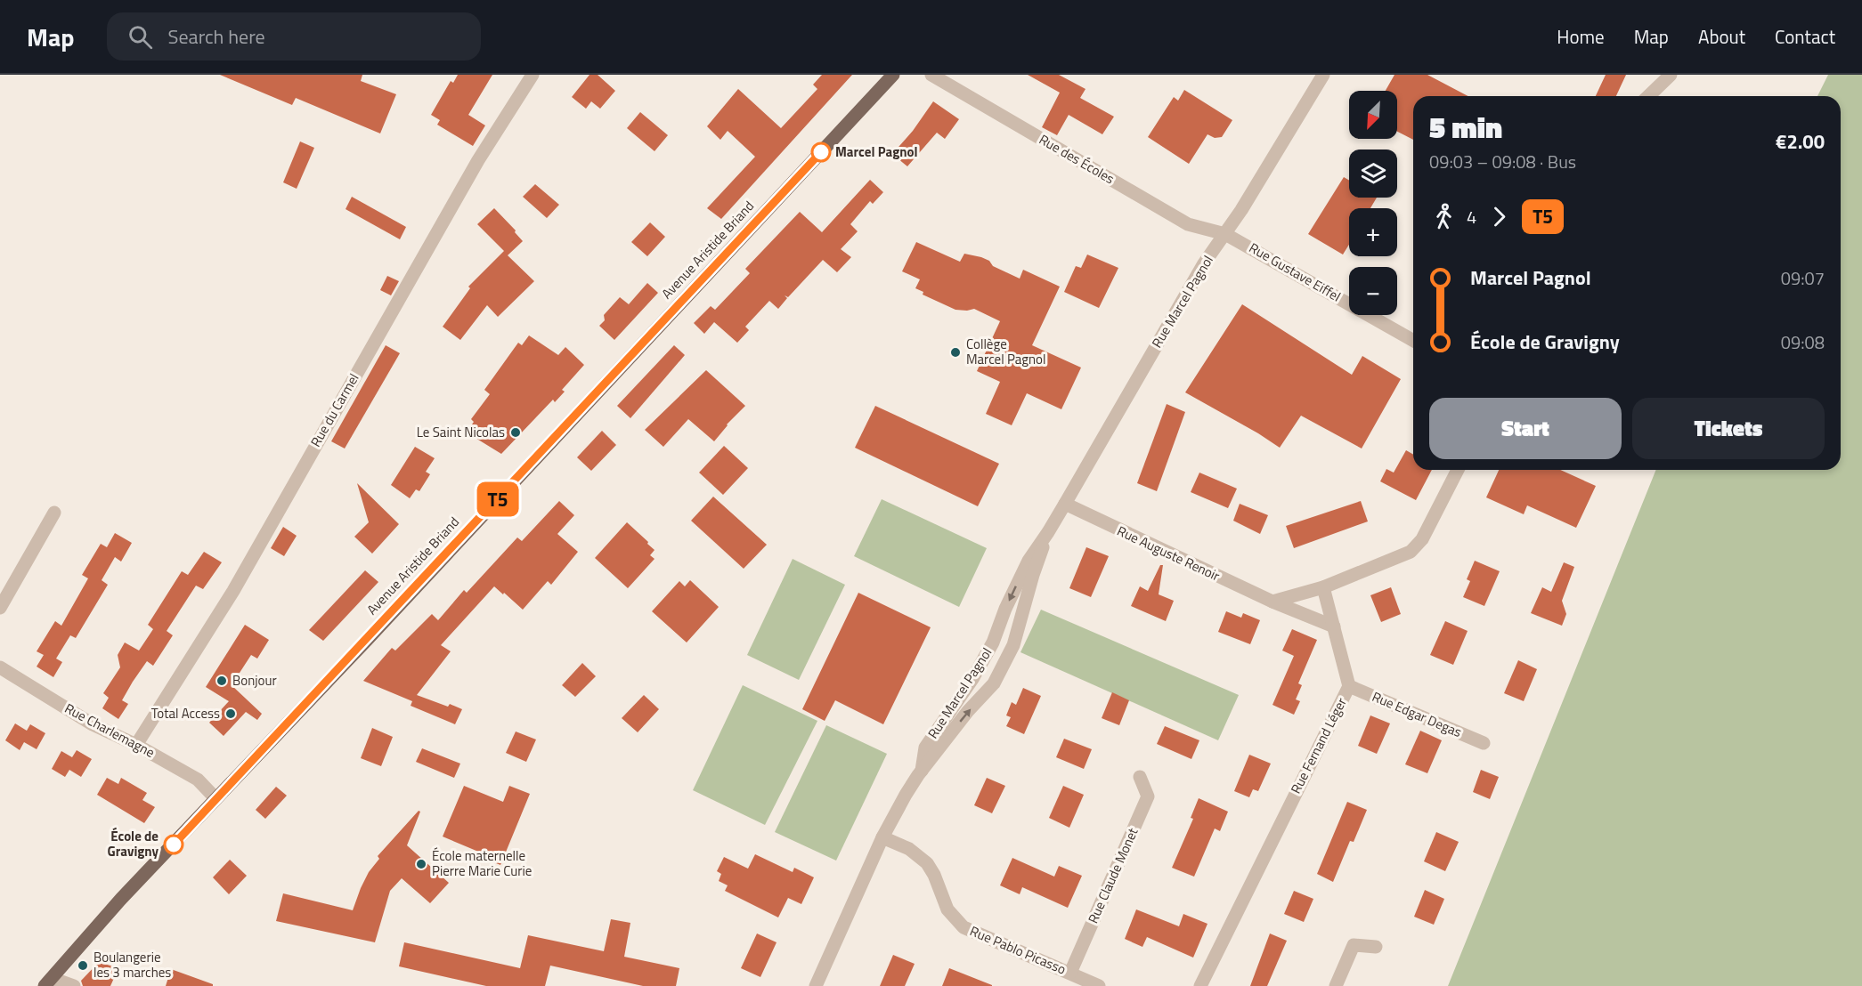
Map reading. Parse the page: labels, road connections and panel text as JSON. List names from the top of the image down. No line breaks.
{"streets":{"main road":["Avenue Aristide Briand"],"street":["Rue des Écoles","Rue Gustave Eiffel","Rue Marcel Pagnol","Rue du Carmel","Rue Auguste Renoir","Rue Edgar Degas","Rue Charlemagne","Rue Fernand Léger","Rue Claude Monet","Rue Pablo Picasso"]},"crossings":[["Rue des Écoles","Rue Gustave Eiffel"],["Rue des Écoles","Rue Marcel Pagnol"],["Avenue Aristide Briand","Rue Charlemagne"],["Rue Gustave Eiffel","Rue Marcel Pagnol"],["Rue Marcel Pagnol","Rue Auguste Renoir"],["Rue Marcel Pagnol","Rue Pablo Picasso"],["Rue du Carmel","Rue Charlemagne"],["Rue Auguste Renoir","Rue Fernand Léger"],["Rue Edgar Degas","Rue Fernand Léger"],["Rue Claude Monet","Rue Pablo Picasso"]],"places":["Marcel Pagnol","Collège Marcel Pagnol","Le Saint Nicolas","Bonjour","Total Access","École de Gravigny","École maternelle Pierre Marie Curie","Boulangerie les 3 marches"],"lines":["bus line T5"],"north":"bottom left","page":{"header":"Map","search":"Search here","nav":["Home","Map","About","Contact"],"on_map":"T5","map_buttons":["+","−"],"heading":["5 min","09:03 – 09:08 · Bus","€2.00"],"legs":["4","T5"],"list":[{"name":"Marcel Pagnol","value":"09:07"},{"name":"École de Gravigny","value":"09:08"}],"buttons":["Start","Tickets"]}}
